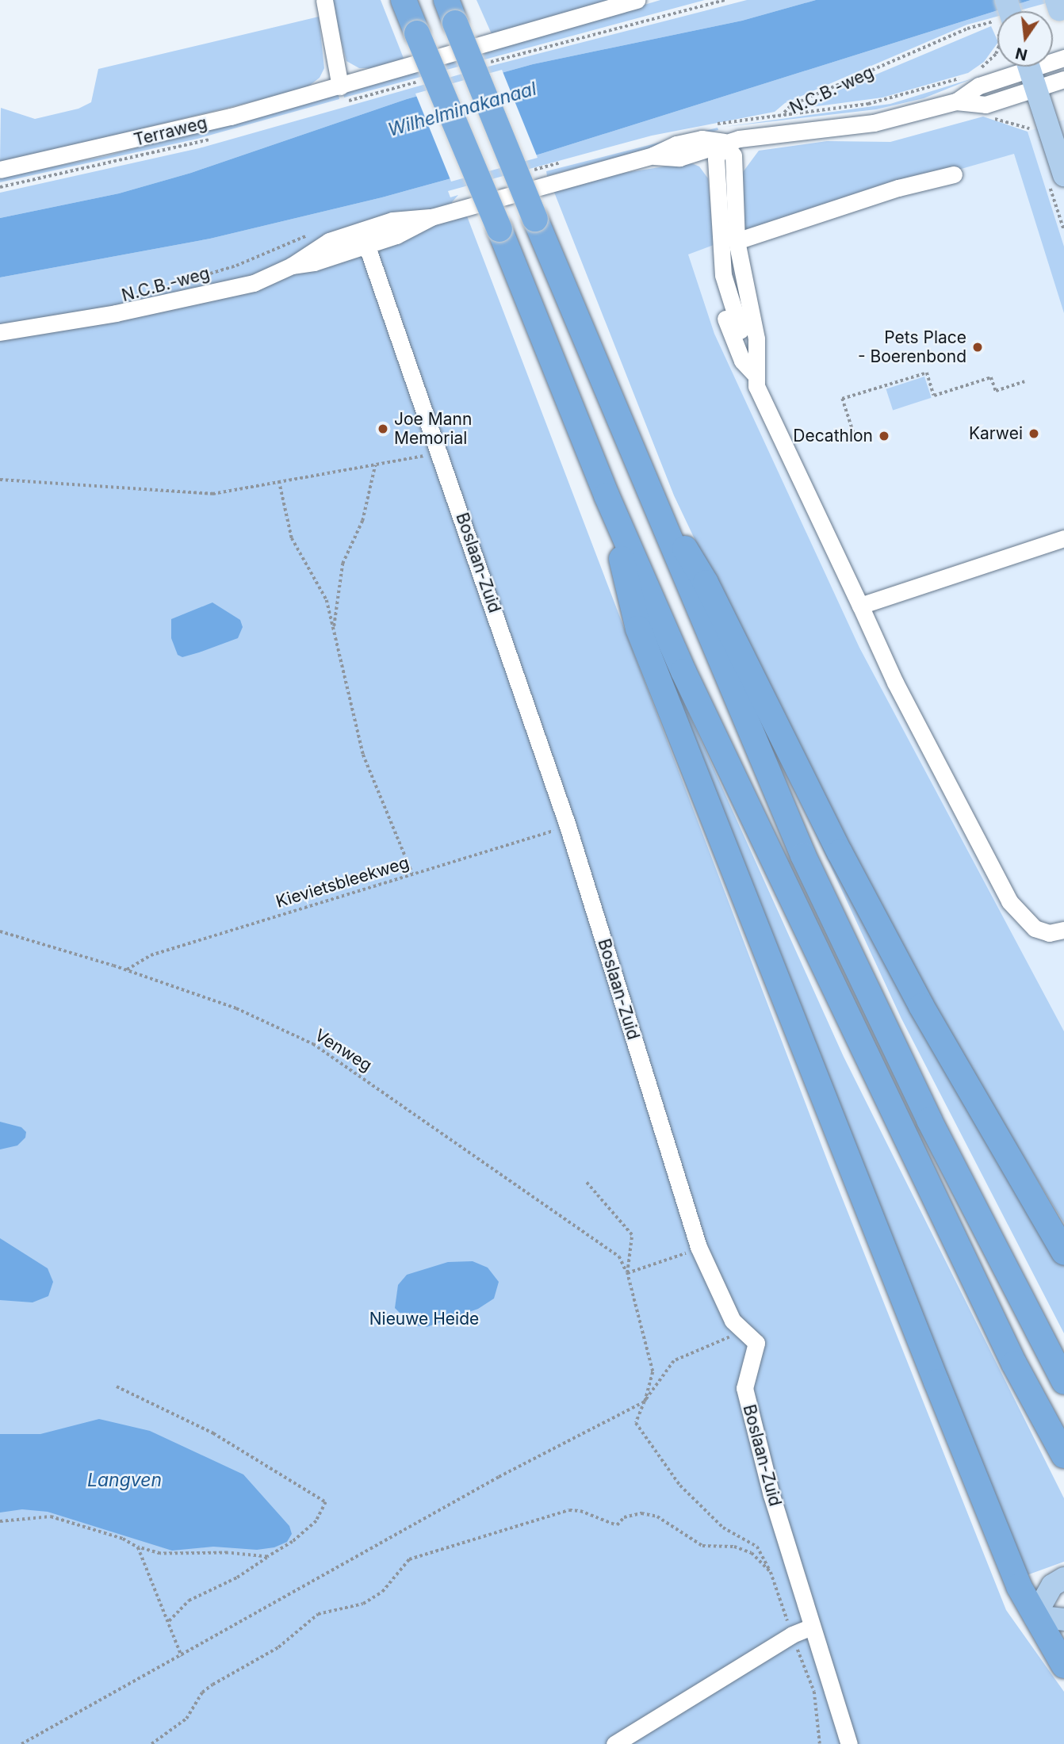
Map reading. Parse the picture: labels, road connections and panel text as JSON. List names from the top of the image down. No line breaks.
{"streets":{"street":["N.C.B.-weg","Terraweg","Boslaan-Zuid"],"path":["Kievietsbleekweg","Venweg"]},"crossings":[["N.C.B.-weg","Boslaan-Zuid"],["Boslaan-Zuid","Kievietsbleekweg"],["Kievietsbleekweg","Venweg"]],"water":["Wilhelminakanaal","Langven"],"parks":["Nieuwe Heide"],"places":["Pets Place - Boerenbond","Joe Mann Memorial","Karwei","Decathlon"],"north":"bottom"}
